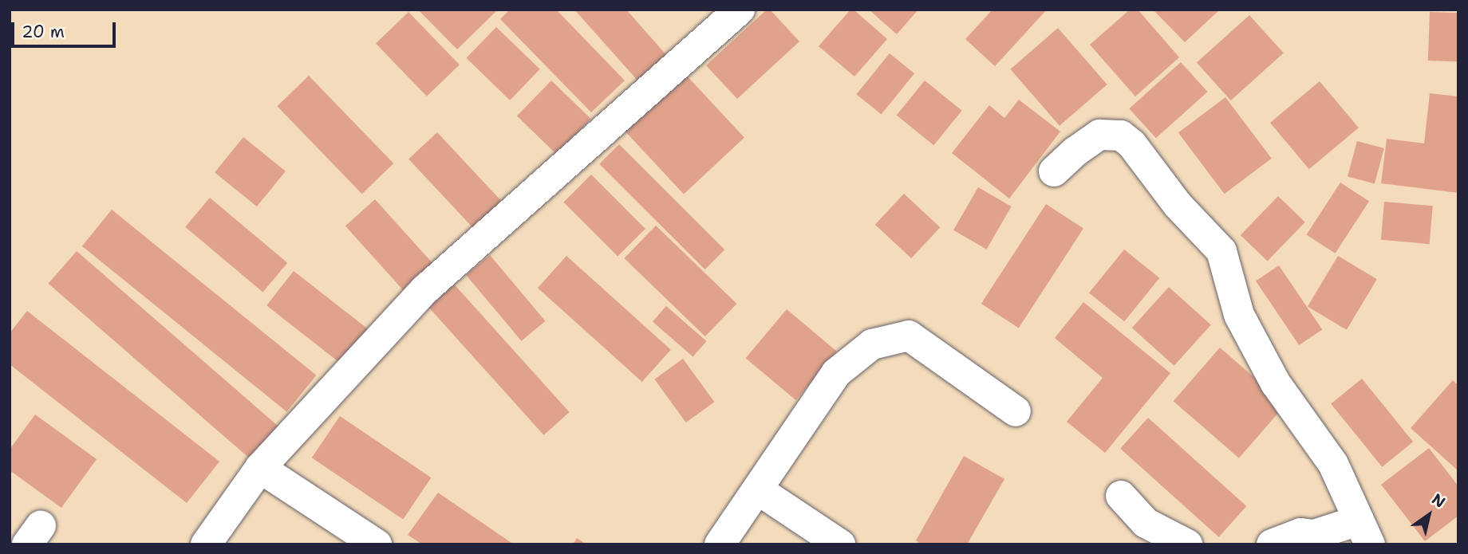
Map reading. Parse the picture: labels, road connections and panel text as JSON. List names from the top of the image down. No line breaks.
{"scale_bar":"20 m","north":"top right"}
